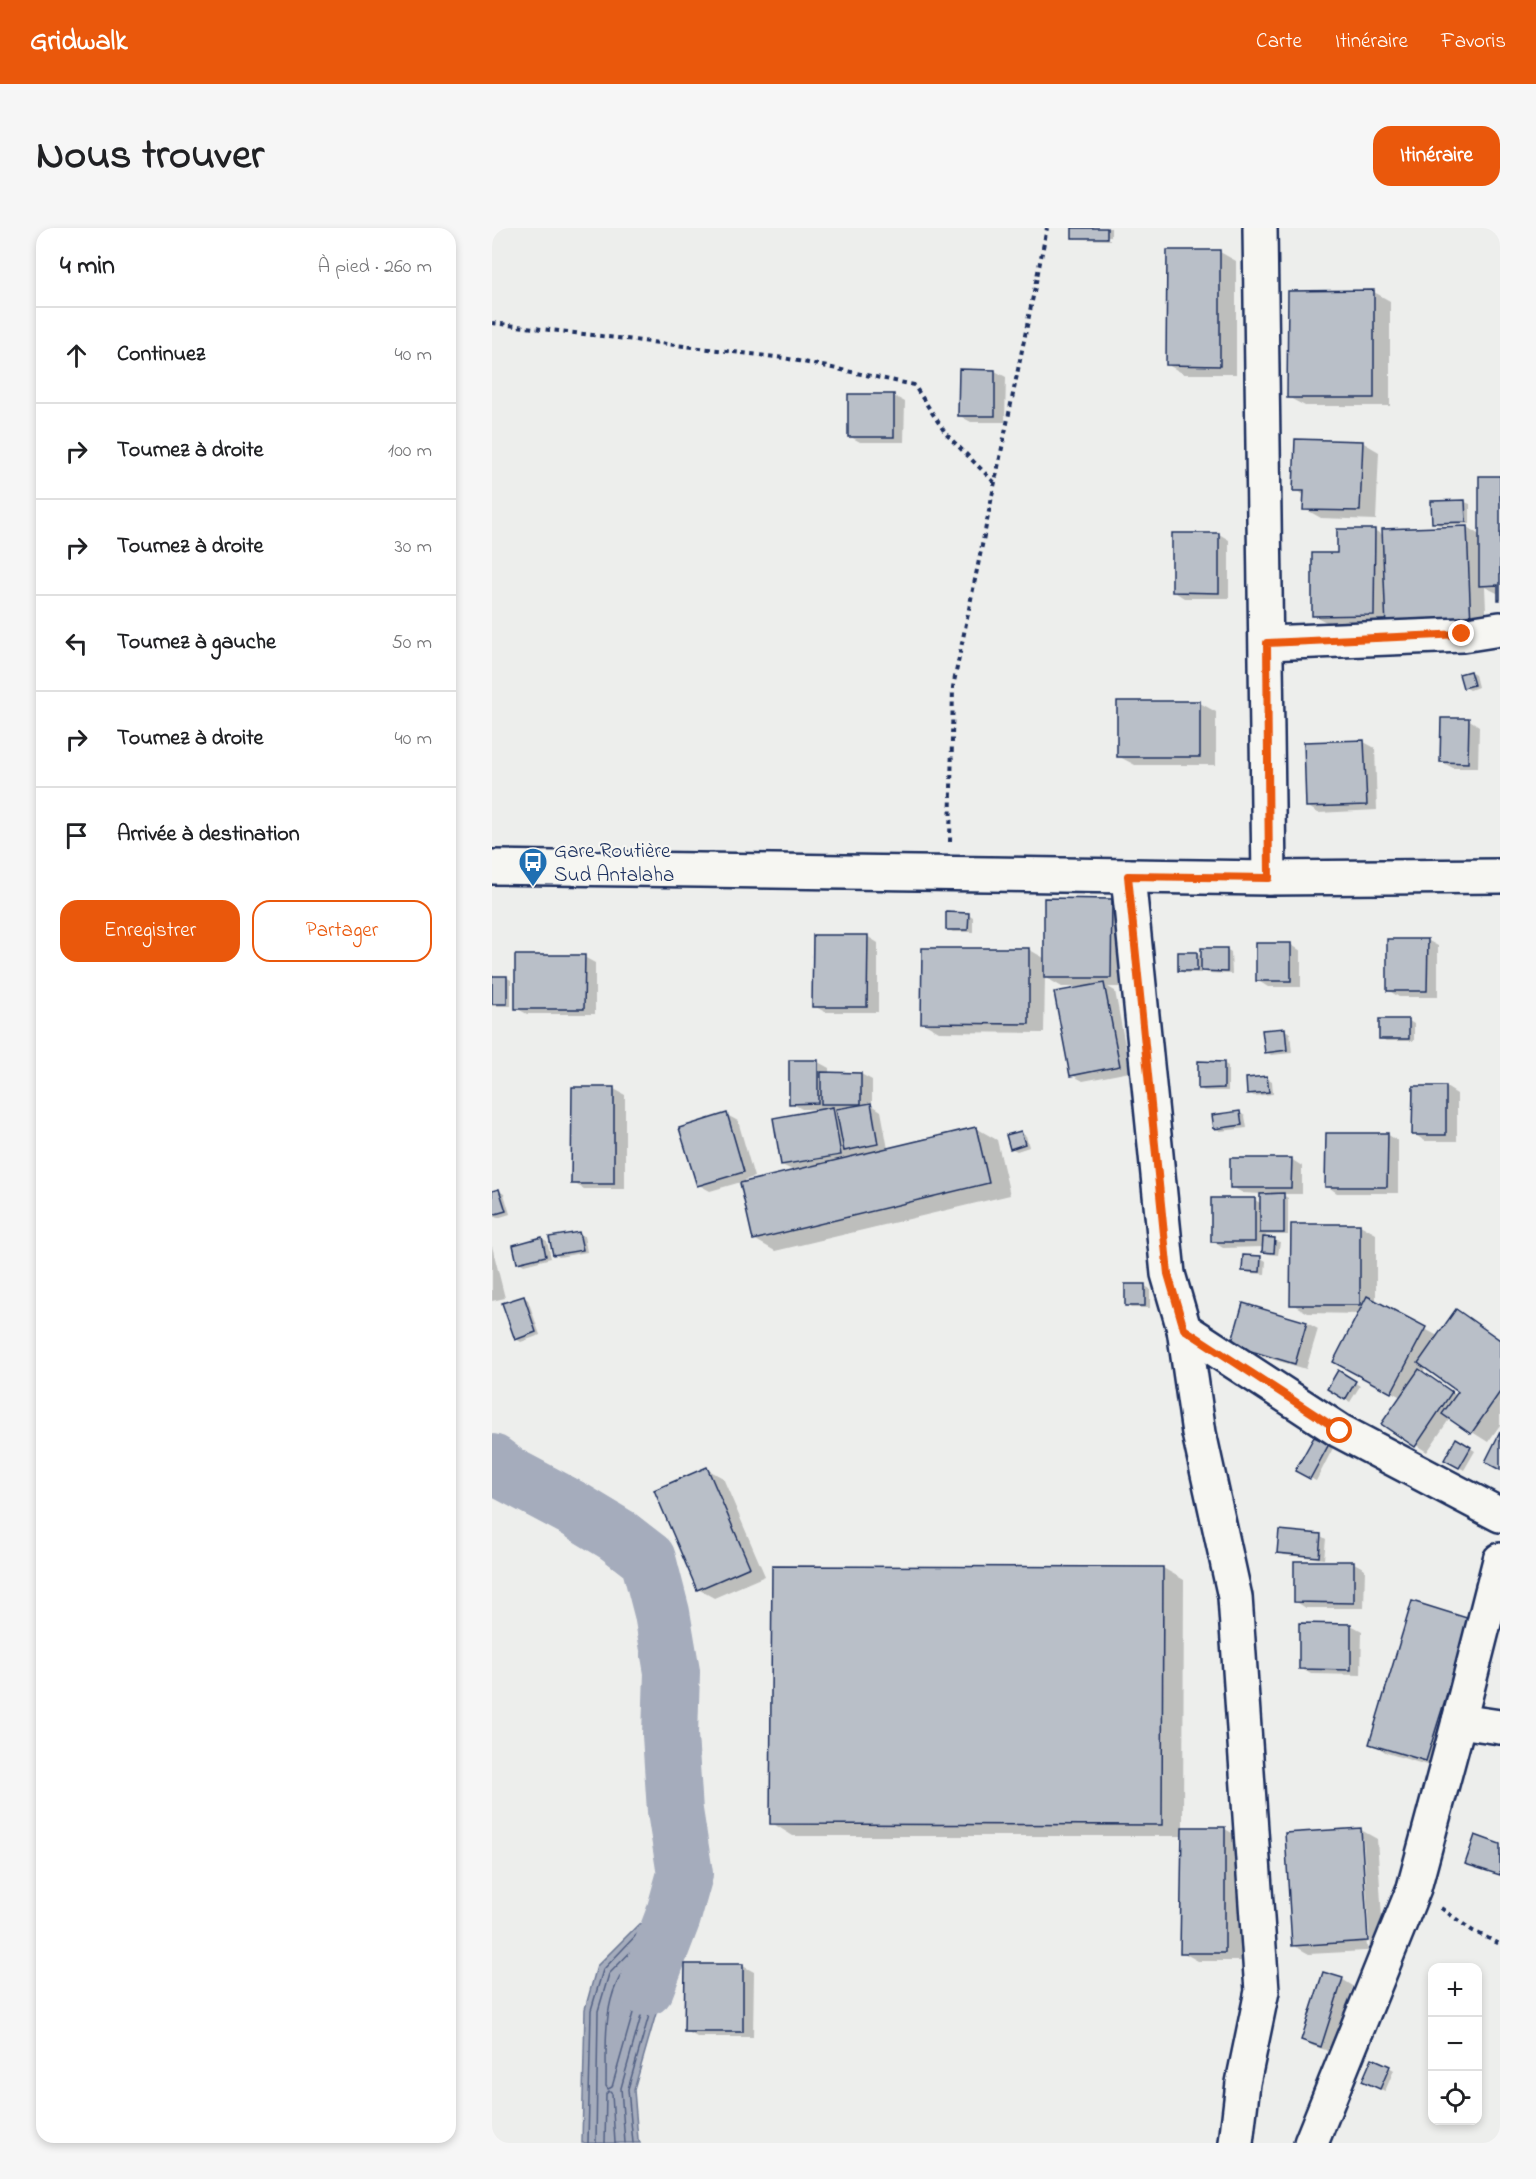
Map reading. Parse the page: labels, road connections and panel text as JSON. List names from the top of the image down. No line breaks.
{"places":{"bus stop":["Gare Routière Sud Antalaha"]},"page":{"header":"Gridwalk","nav":["Carte","Itinéraire","Favoris"],"title":"Nous trouver","buttons":["Itinéraire",["Enregistrer","Partager"]],"heading":["4 min","À pied · 260 m"],"list":[["Continuez","40 m"],["Tournez à droite","100 m"],["Tournez à droite","30 m"],["Tournez à gauche","50 m"],["Tournez à droite","40 m"],"Arrivée à destination"],"map_buttons":["+","−"]}}
